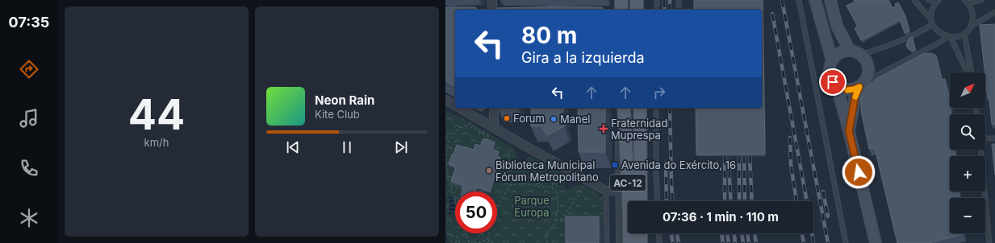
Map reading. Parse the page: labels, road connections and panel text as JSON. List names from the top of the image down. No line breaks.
{"streets":{"main road":["AC-12"]},"parks":["Parque Europa"],"places":{"other":["Forum","Manel","Biblioteca Municipal Fórum Metropolitano"],"health":["Fraternidad Muprespa"],"transit":["Avenida do Exército, 16"]},"north":"top right","page":{"tabs":"07:35","tile":["44","km/h"],"turn":["80 m","Gira a la izquierda"],"map_buttons":["+","−"],"song":["Neon Rain","Kite Club"],"limit":"50","trip":"07:36 · 1 min · 110 m"}}
